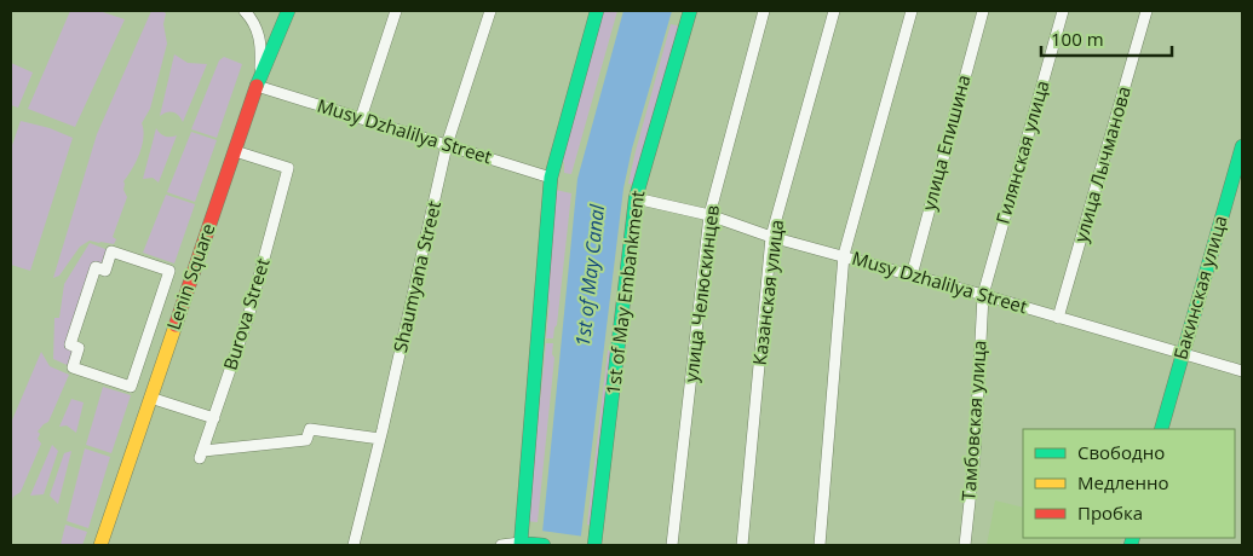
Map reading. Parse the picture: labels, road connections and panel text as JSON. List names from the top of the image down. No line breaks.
{"streets":{"main road":["Lenin Square","Бакинская улица","1st of May Embankment"],"street":["Musy Dzhalilya Street","улица Епишина","Гилянская улица","улица Лычманова","Shaumyana Street","Казанская улица","улица Челюскинцев","Burova Street","Тамбовская улица"]},"crossings":[["Musy Dzhalilya Street","улица Епишина"],["Musy Dzhalilya Street","Гилянская улица"],["Musy Dzhalilya Street","улица Лычманова"],["Musy Dzhalilya Street","Lenin Square"],["Musy Dzhalilya Street","Shaumyana Street"],["Musy Dzhalilya Street","Бакинская улица"],["Musy Dzhalilya Street","1st of May Embankment"],["Musy Dzhalilya Street","Казанская улица"],["Musy Dzhalilya Street","улица Челюскинцев"],["Musy Dzhalilya Street","Тамбовская улица"],["Гилянская улица","Тамбовская улица"],["Lenin Square","Burova Street"],["Shaumyana Street","Burova Street"]],"water":["1st of May Canal"],"legend":["Свободно","Медленно","Пробка"],"scale_bar":"100 m"}
